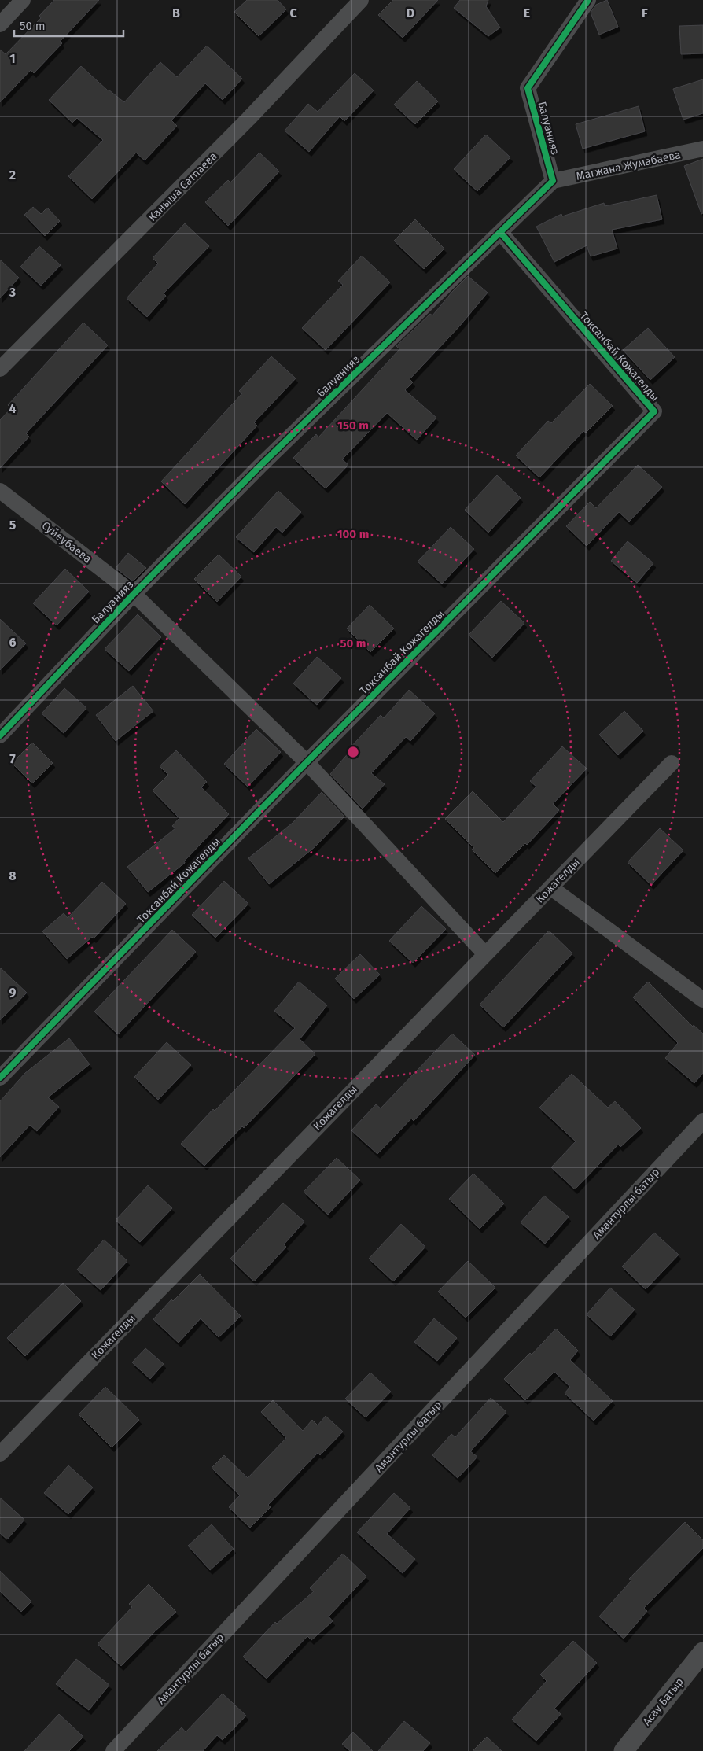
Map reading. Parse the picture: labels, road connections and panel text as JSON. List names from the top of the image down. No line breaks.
{"streets":{"street":["Балуанияз","Магжана Жумабаева","Каныша Сатпаева","Токсанбай Кожагелды","Суйеубаева","Кожагелды","Амантурлы батыр","Асау Батыр"]},"crossings":[["Балуанияз","Магжана Жумабаева"],["Балуанияз","Токсанбай Кожагелды"],["Балуанияз","Суйеубаева"],["Токсанбай Кожагелды","Суйеубаева"],["Суйеубаева","Кожагелды"]],"scale_bar":"50 m","grid":{"columns":["B","C","D","E","F"],"rows":["1","2","3","4","5","6","7","8","9"]},"rings":["150 m","100 m","50 m"]}
